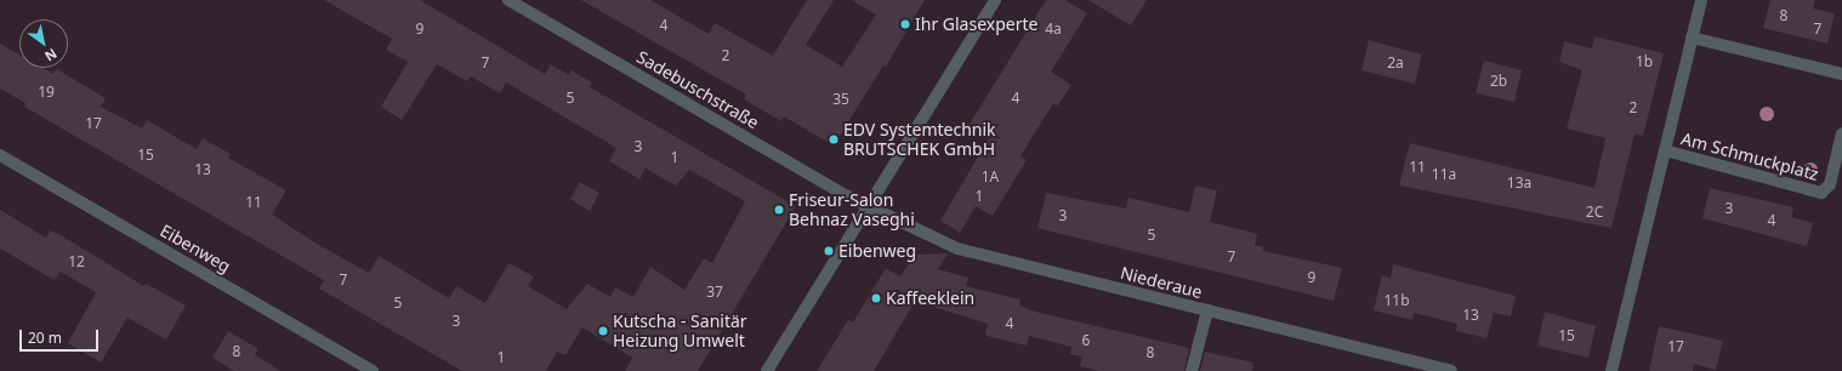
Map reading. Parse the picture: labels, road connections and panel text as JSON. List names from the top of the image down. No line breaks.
{"streets":{"street":["Sadebuschstraße","Am Schmuckplatz","Eibenweg","Niederaue"]},"crossings":[["Sadebuschstraße","Niederaue"]],"places":["Ihr Glasexperte","EDV Systemtechnik BRUTSCHEK GmbH","Friseur-Salon Behnaz Vaseghi","Eibenweg","Kaffeeklein","Kutscha - Sanitär Heizung Umwelt"],"house_numbers":["8","4","9","4a","7","2","1b","7","2a","2b","19","5","4","35","2","17","3","15","1","11","13","11a","1A","13a","1","11","3","2C","3","4","5","7","12","9","7","37","11b","5","13","3","4","15","6","17","8","8","1"],"scale_bar":"20 m","north":"bottom right"}
